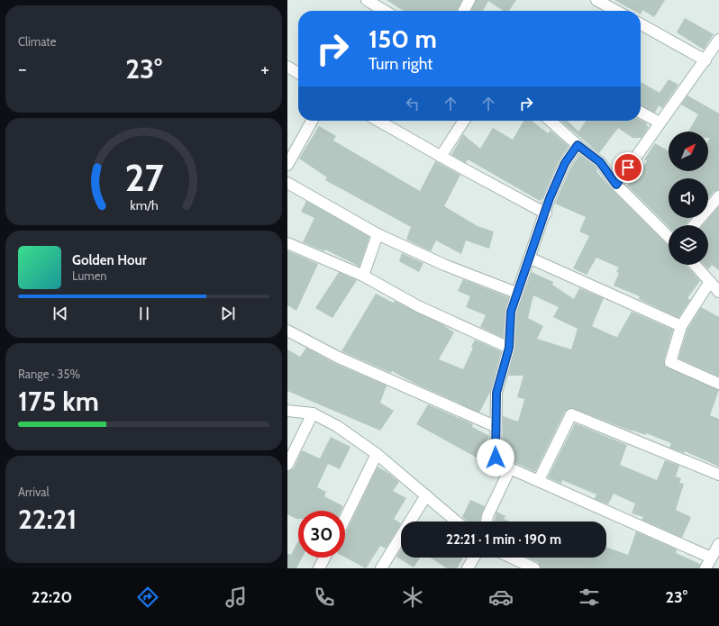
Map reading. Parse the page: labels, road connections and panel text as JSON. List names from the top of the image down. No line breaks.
{"north":"top right","page":{"tile":["Climate",["Range · 35%","175 km"],["Arrival","22:21"]],"turn":["150 m","Turn right"],"heat":["−","23°","+"],"song":["Golden Hour","Lumen"],"limit":"30","trip":"22:21 · 1 min · 190 m","tabs":["22:20","23°"],"gauge":["27","km/h"]}}
